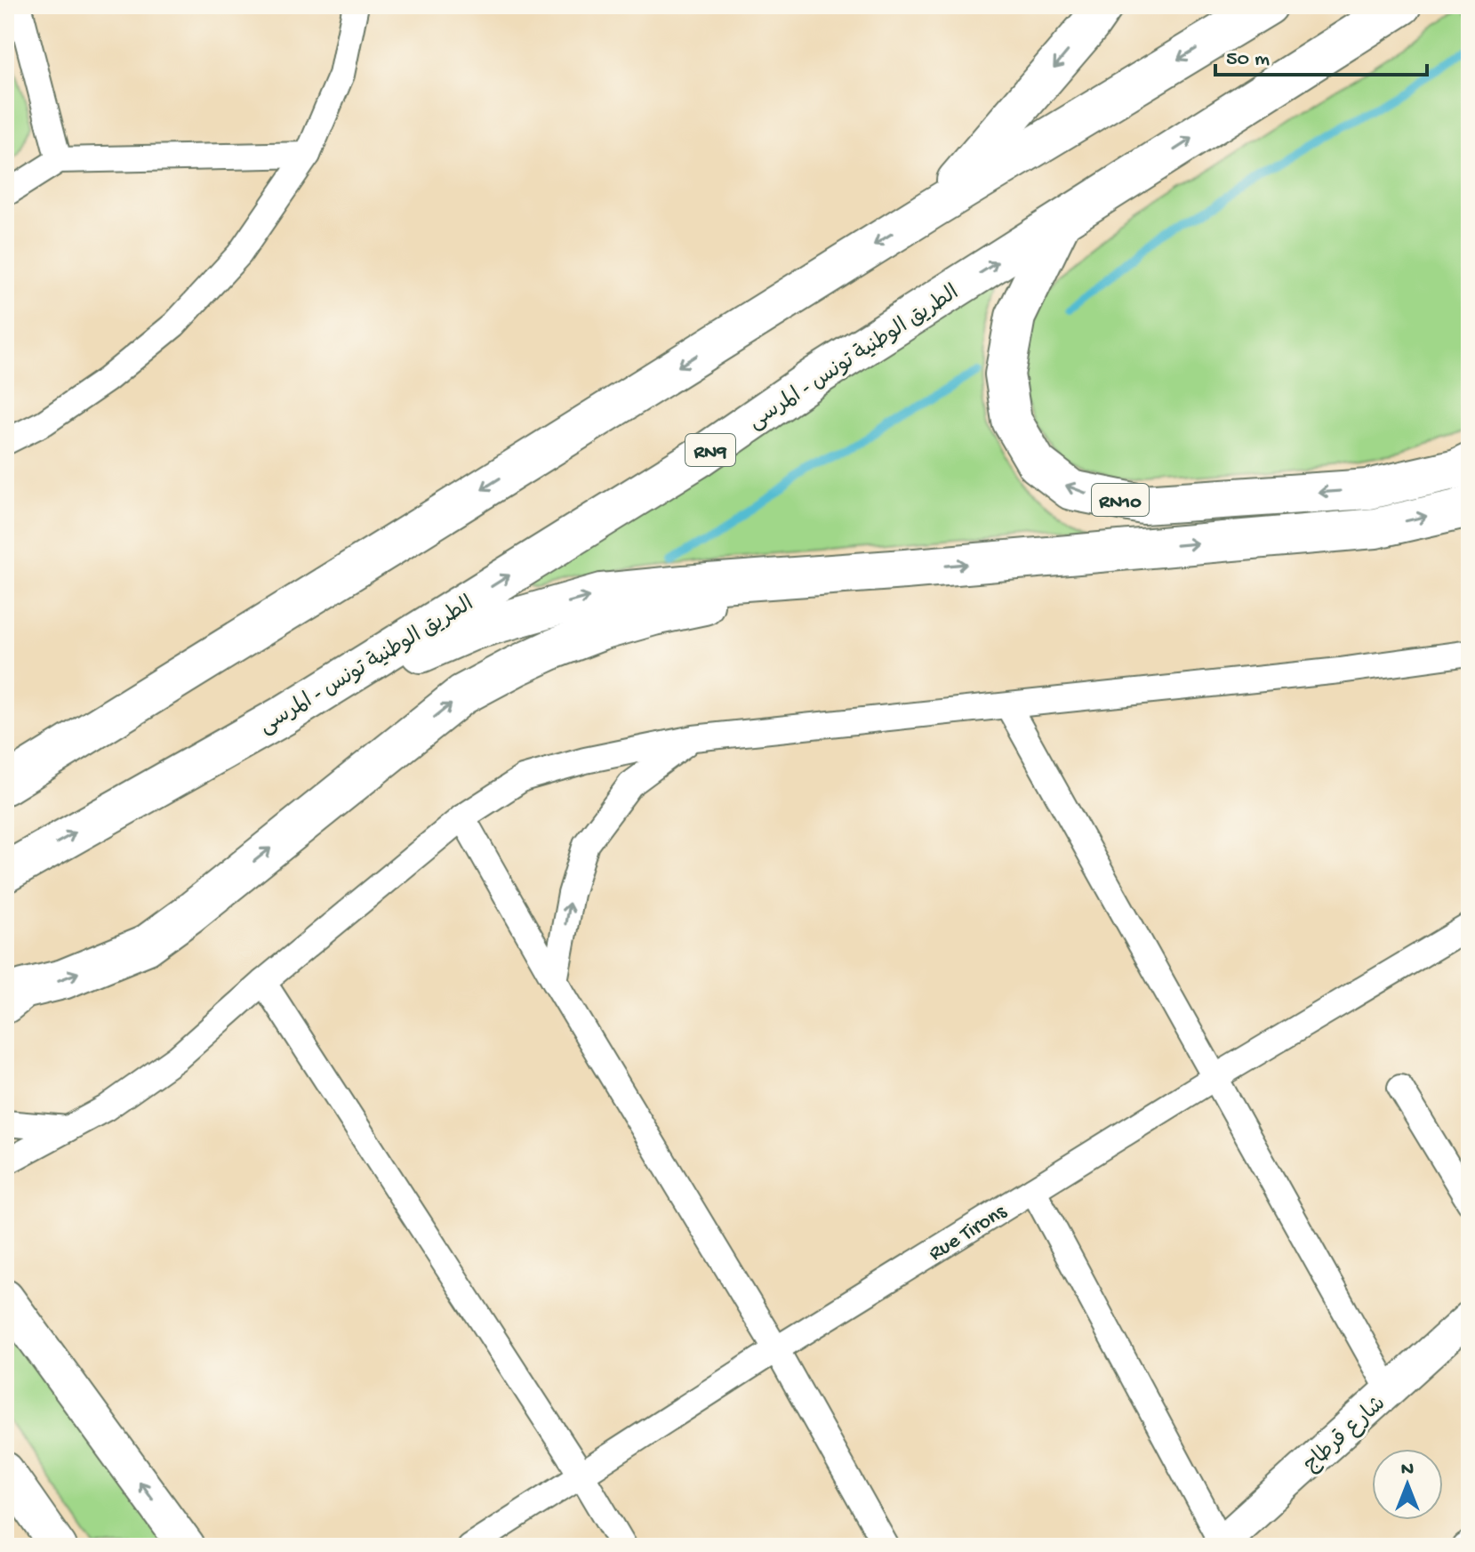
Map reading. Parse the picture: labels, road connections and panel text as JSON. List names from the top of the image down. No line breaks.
{"streets":{"highway":["الطريق الوطنية تونس - المرسى","RN9","RN10"],"street":["Rue Tirons","شارع قرطاج"]},"crossings":[["الطريق الوطنية تونس - المرسى","RN10"]],"scale_bar":"50 m","north":"top"}
